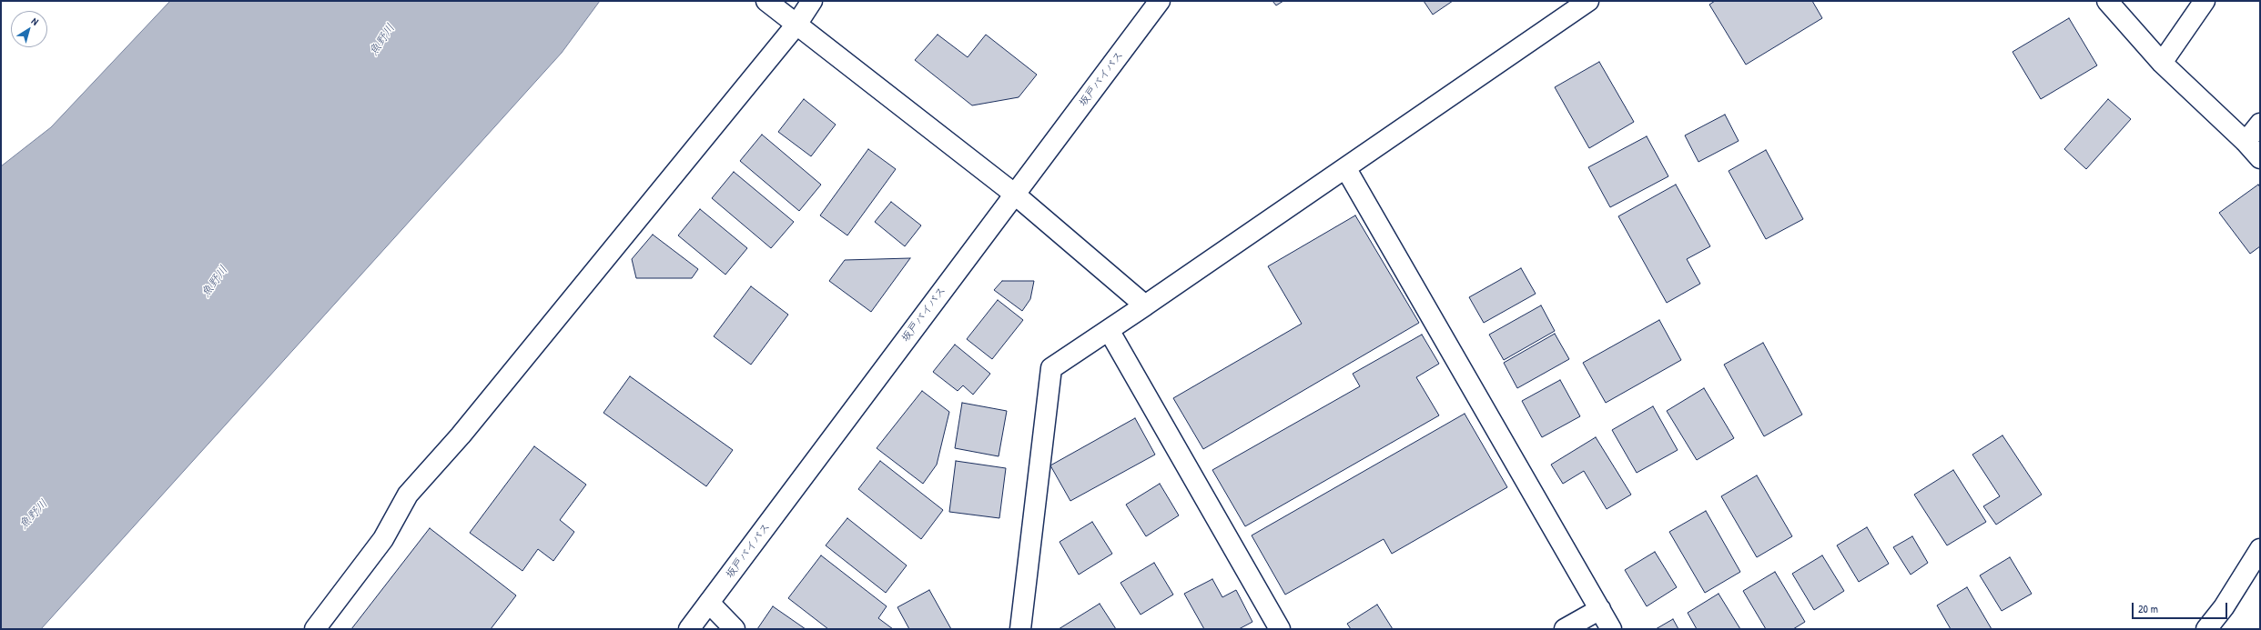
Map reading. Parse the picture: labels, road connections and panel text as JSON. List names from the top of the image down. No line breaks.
{"streets":{"main road":["坂戸バイパス"]},"water":["魚野川"],"scale_bar":"20 m","north":"top right"}
